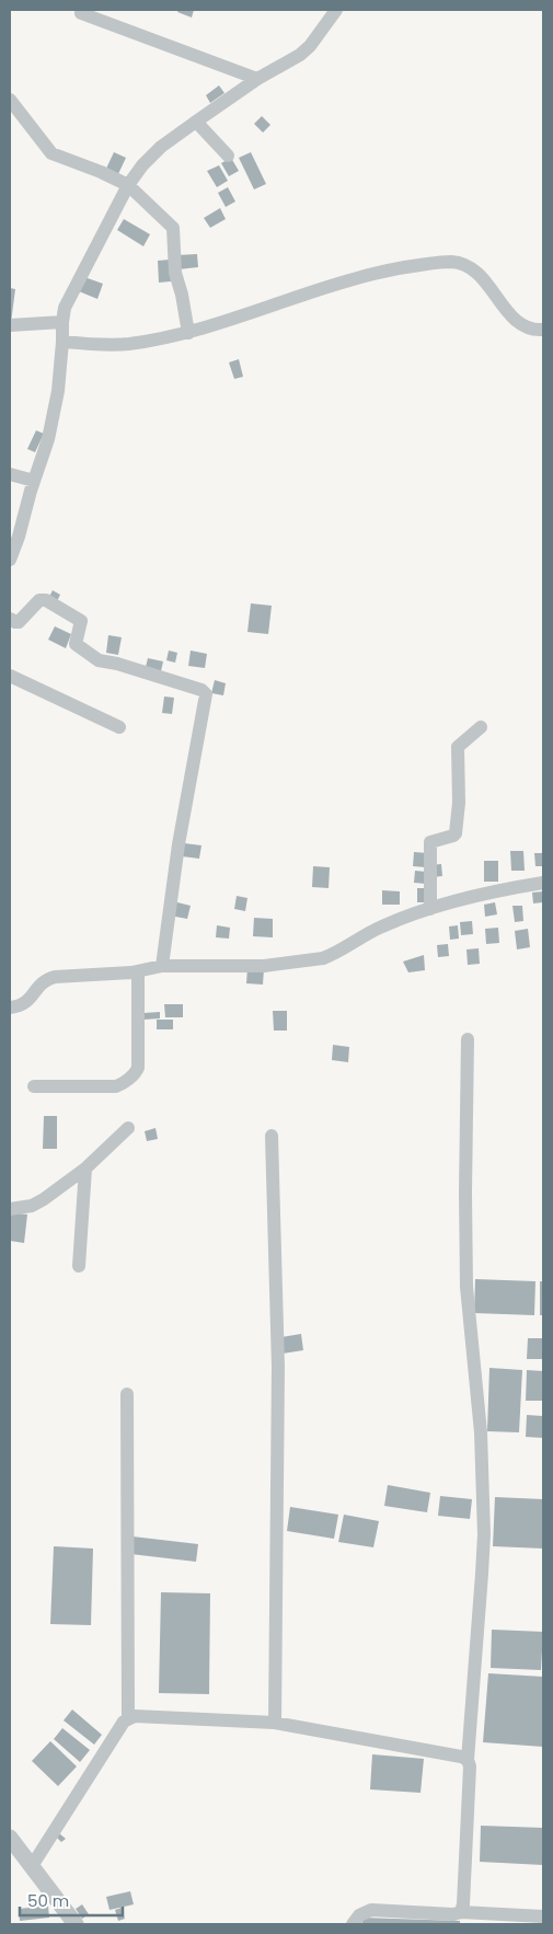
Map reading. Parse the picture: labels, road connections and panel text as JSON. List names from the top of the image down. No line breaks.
{"scale_bar":"50 m"}
